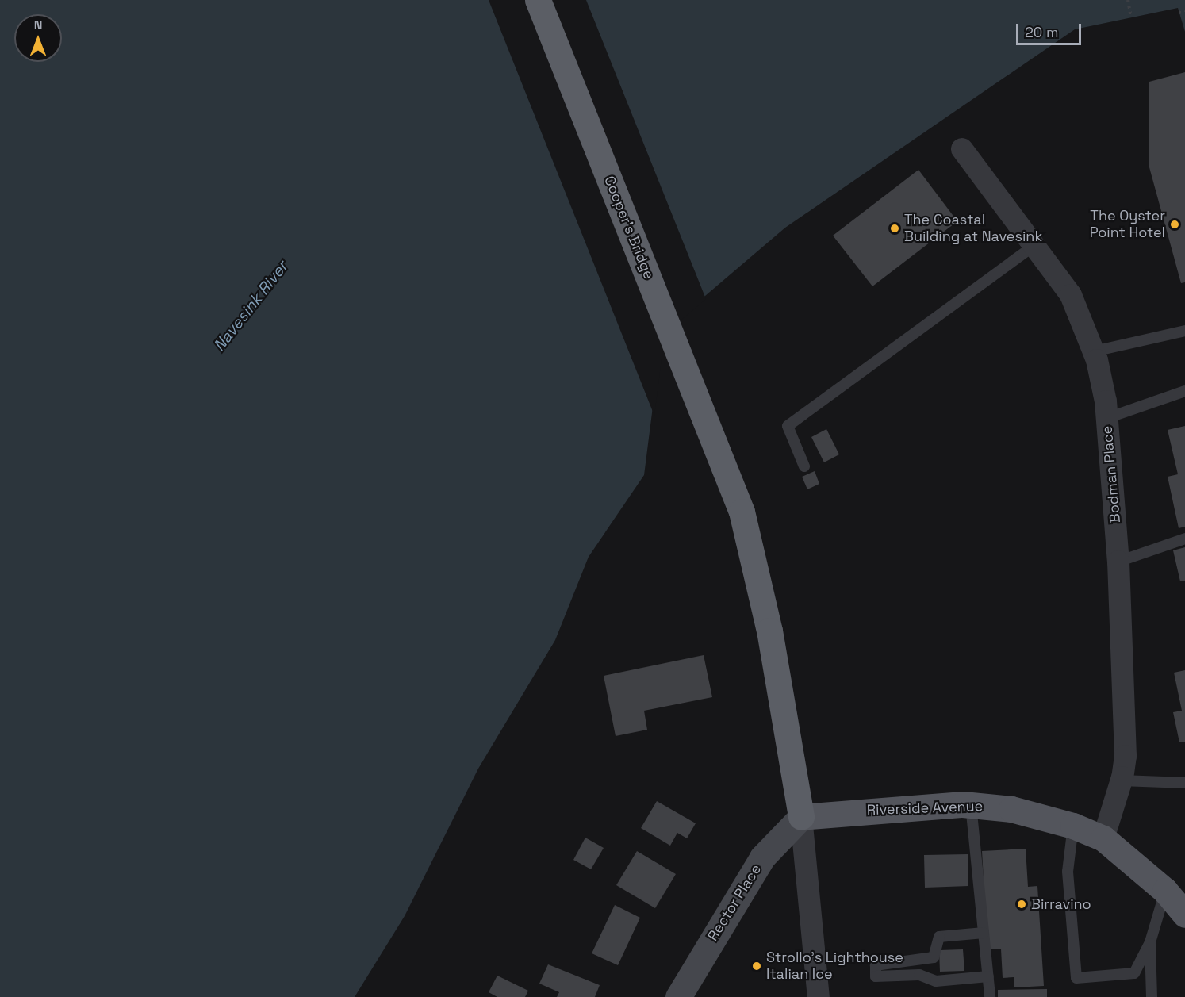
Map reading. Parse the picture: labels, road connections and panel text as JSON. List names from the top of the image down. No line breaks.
{"streets":{"highway":["Cooper's Bridge"],"main road":["Riverside Avenue","Rector Place"],"street":["Bodman Place"]},"crossings":[["Cooper's Bridge","Riverside Avenue"],["Cooper's Bridge","Rector Place"],["Bodman Place","Riverside Avenue"],["Riverside Avenue","Rector Place"]],"water":["Navesink River"],"places":["The Oyster Point Hotel","The Coastal Building at Navesink","Birravino","Strollo's Lighthouse Italian Ice"],"scale_bar":"20 m","north":"top"}
